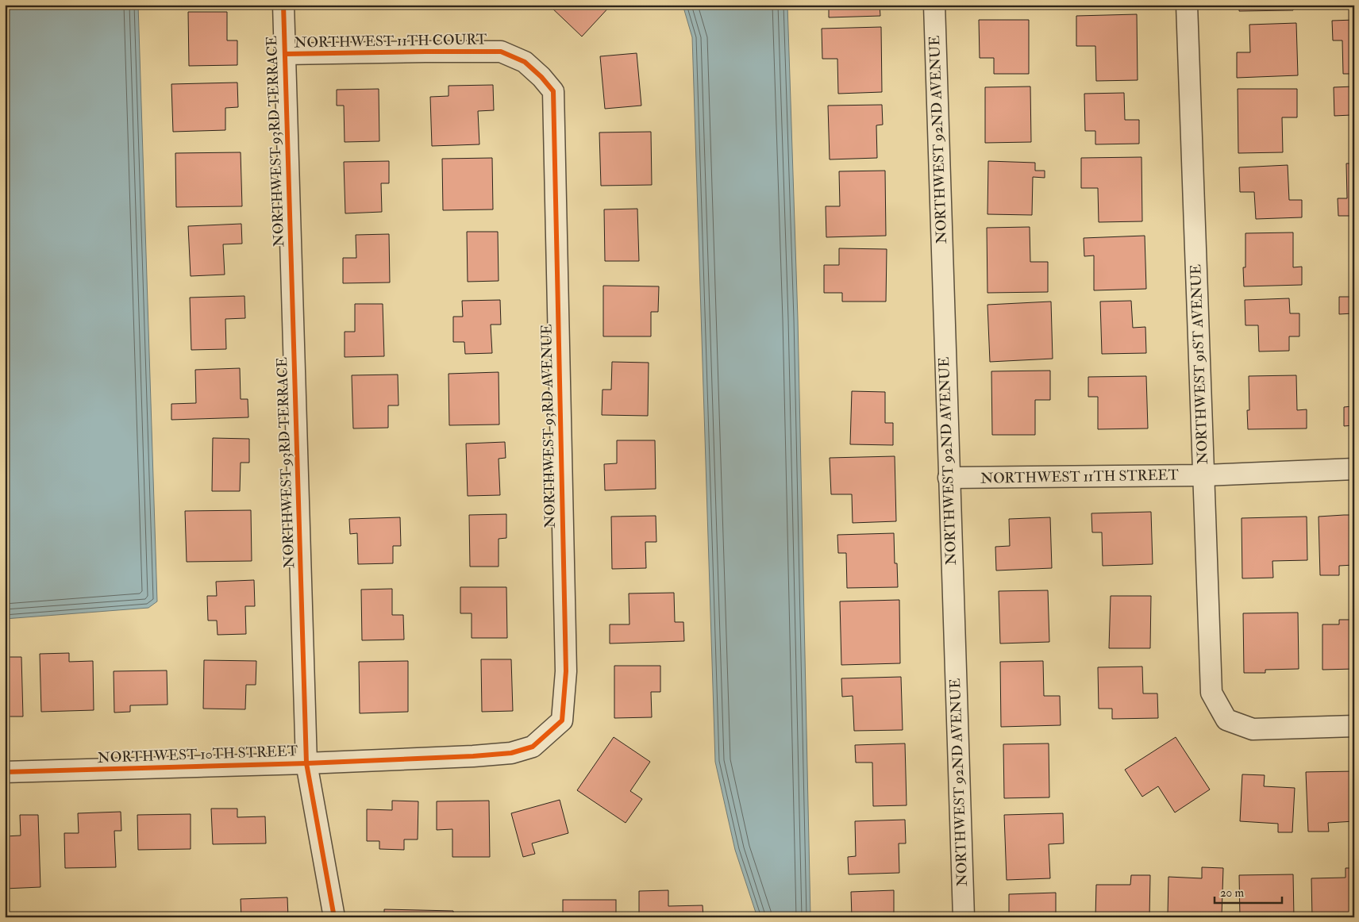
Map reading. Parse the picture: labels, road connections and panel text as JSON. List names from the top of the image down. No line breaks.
{"streets":{"street":["NORTHWEST 11TH COURT","NORTHWEST 92ND AVENUE","NORTHWEST 93RD TERRACE","NORTHWEST 91ST AVENUE","NORTHWEST 93RD AVENUE","NORTHWEST 11TH STREET","NORTHWEST 10TH STREET"]},"crossings":[["NORTHWEST 11TH COURT","NORTHWEST 93RD TERRACE"],["NORTHWEST 11TH COURT","NORTHWEST 93RD AVENUE"],["NORTHWEST 92ND AVENUE","NORTHWEST 11TH STREET"],["NORTHWEST 93RD TERRACE","NORTHWEST 10TH STREET"],["NORTHWEST 91ST AVENUE","NORTHWEST 11TH STREET"],["NORTHWEST 93RD AVENUE","NORTHWEST 10TH STREET"]],"scale_bar":"20 m"}
